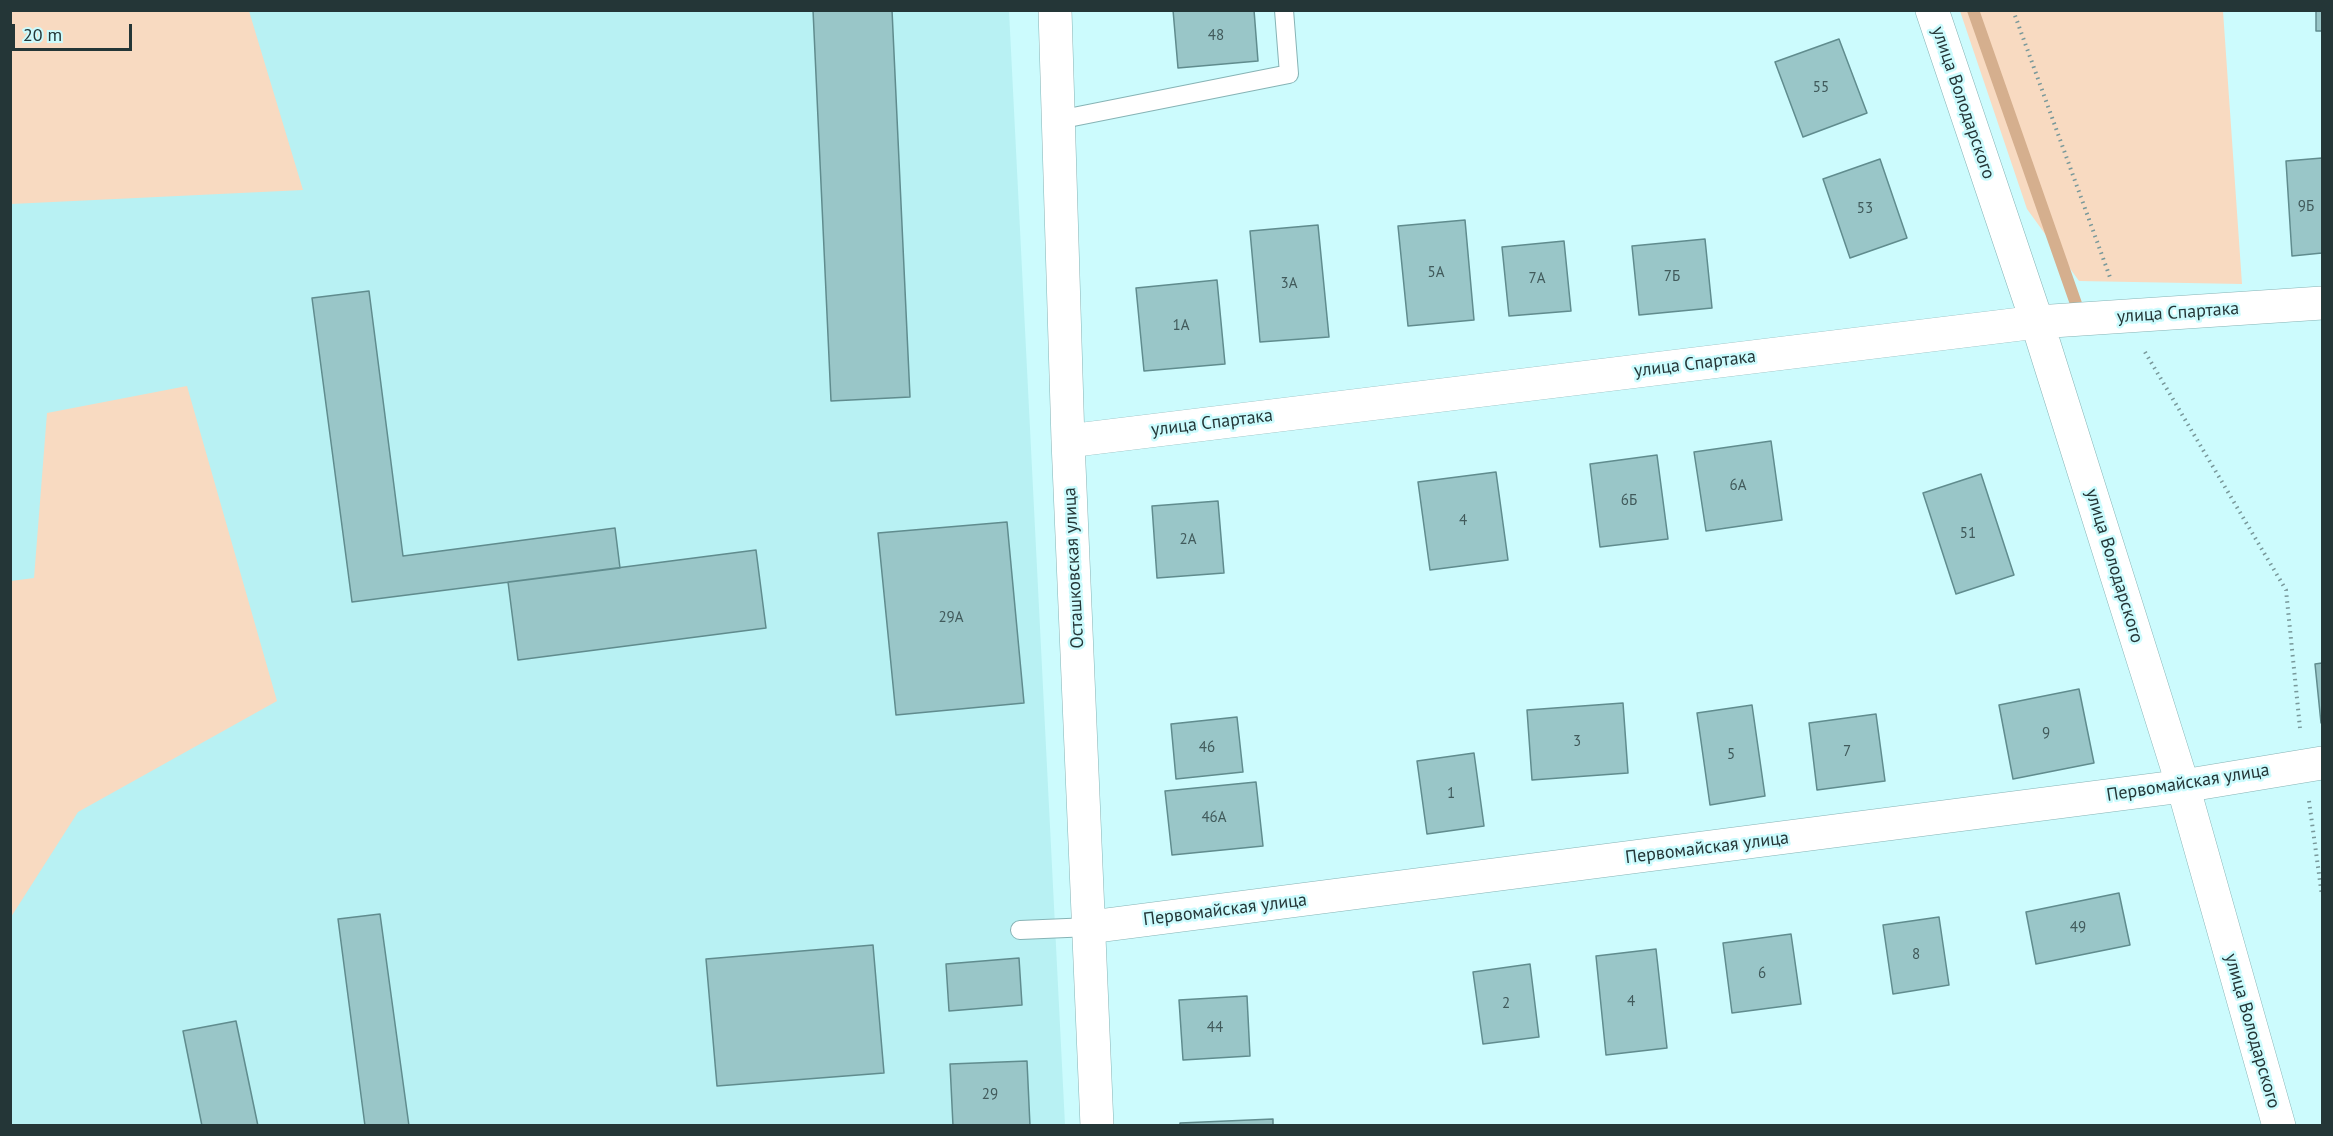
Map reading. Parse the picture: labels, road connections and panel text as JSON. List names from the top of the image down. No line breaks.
{"streets":{"street":["улица Володарского","улица Спартака","Осташковская улица","Первомайская улица"]},"crossings":[["улица Володарского","улица Спартака"],["улица Володарского","Первомайская улица"],["улица Спартака","Осташковская улица"],["Осташковская улица","Первомайская улица"]],"house_numbers":["48","55","9Б","53","5А","7Б","7А","3А","1А","6А","6Б","4","51","2А","29А","9","3","46","7","5","1","46А","49","8","6","4","2","44","29"],"scale_bar":"20 m"}
